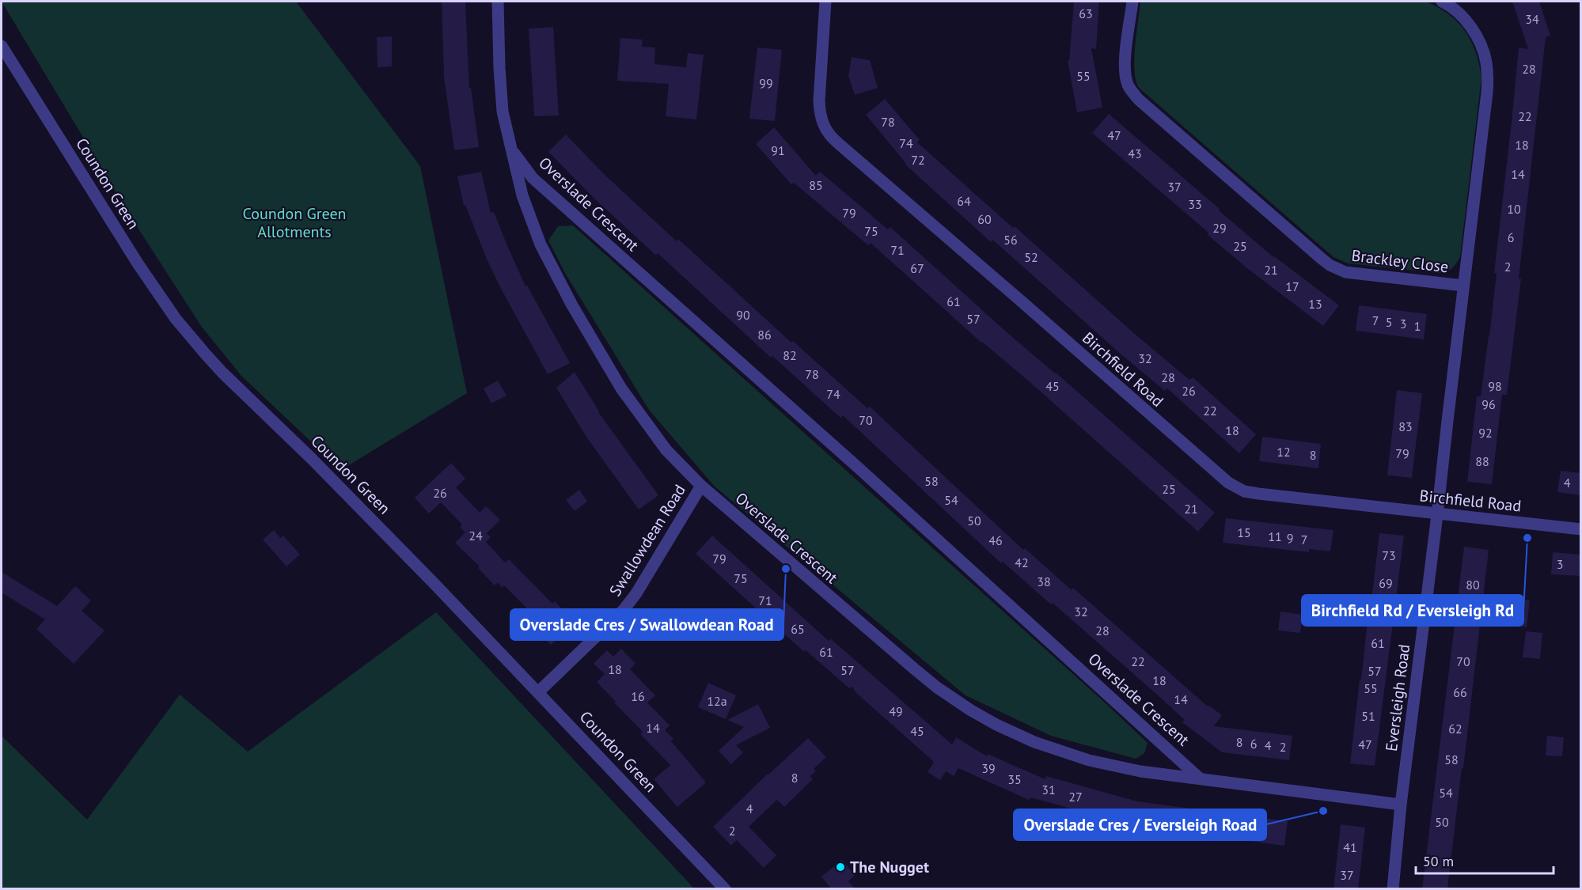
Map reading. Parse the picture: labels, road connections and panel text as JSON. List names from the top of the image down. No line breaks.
{"streets":{"street":["Coundon Green","Overslade Crescent","Brackley Close","Birchfield Road","Swallowdean Road","Eversleigh Road"]},"crossings":[["Coundon Green","Swallowdean Road"],["Overslade Crescent","Swallowdean Road"],["Overslade Crescent","Eversleigh Road"],["Brackley Close","Eversleigh Road"],["Birchfield Road","Eversleigh Road"]],"parks":["Coundon Green Allotments"],"places":["Birchfield Rd / Eversleigh Rd","Overslade Cres / Swallowdean Road","Overslade Cres / Eversleigh Road","The Nugget"],"house_numbers":["63","34","28","55","99","22","78","47","74","18","91","43","72","14","85","37","64","33","10","79","60","29","75","6","56","25","71","52","2","67","21","17","61","13","90","57","7","5","3","1","86","82","32","78","28","45","98","26","74","96","22","70","83","18","92","12","79","8","88","58","4","25","26","54","21","50","15","24","11","9","7","46","73","79","42","3","75","38","69","80","71","32","65","28","61","61","22","70","18","57","57","18","55","66","16","14","12a","49","51","14","62","45","8","6","47","4","2","58","39","8","35","31","54","27","4","50","2","41","37"],"scale_bar":"50 m"}
